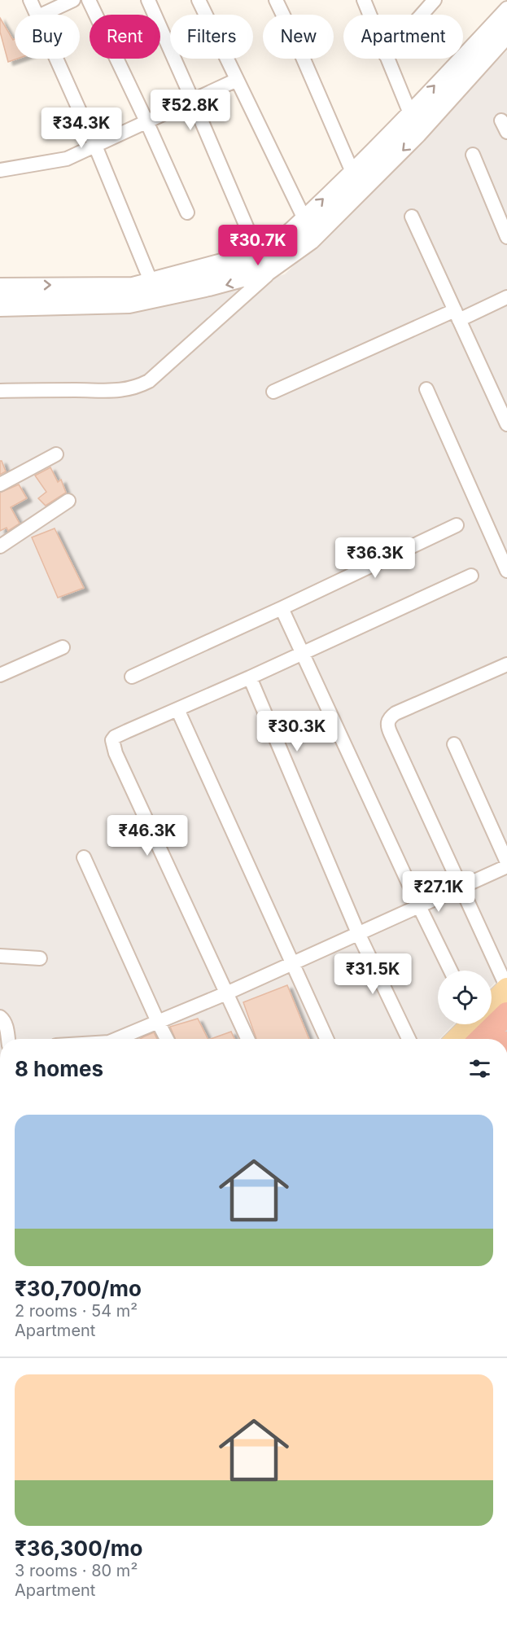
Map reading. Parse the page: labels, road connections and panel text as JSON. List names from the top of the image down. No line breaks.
{"page":{"chip":["Buy","Rent","Filters","New","Apartment"],"price":["₹52.8K","₹34.3K","₹30.7K","₹36.3K","₹30.3K","₹46.3K","₹27.1K","₹31.5K"],"heading":"8 homes","list":[{"name":"₹30,700/mo","note":"2 rooms · 54 m² · Apartment"},{"name":"₹36,300/mo","note":"3 rooms · 80 m² · Apartment"}]}}
